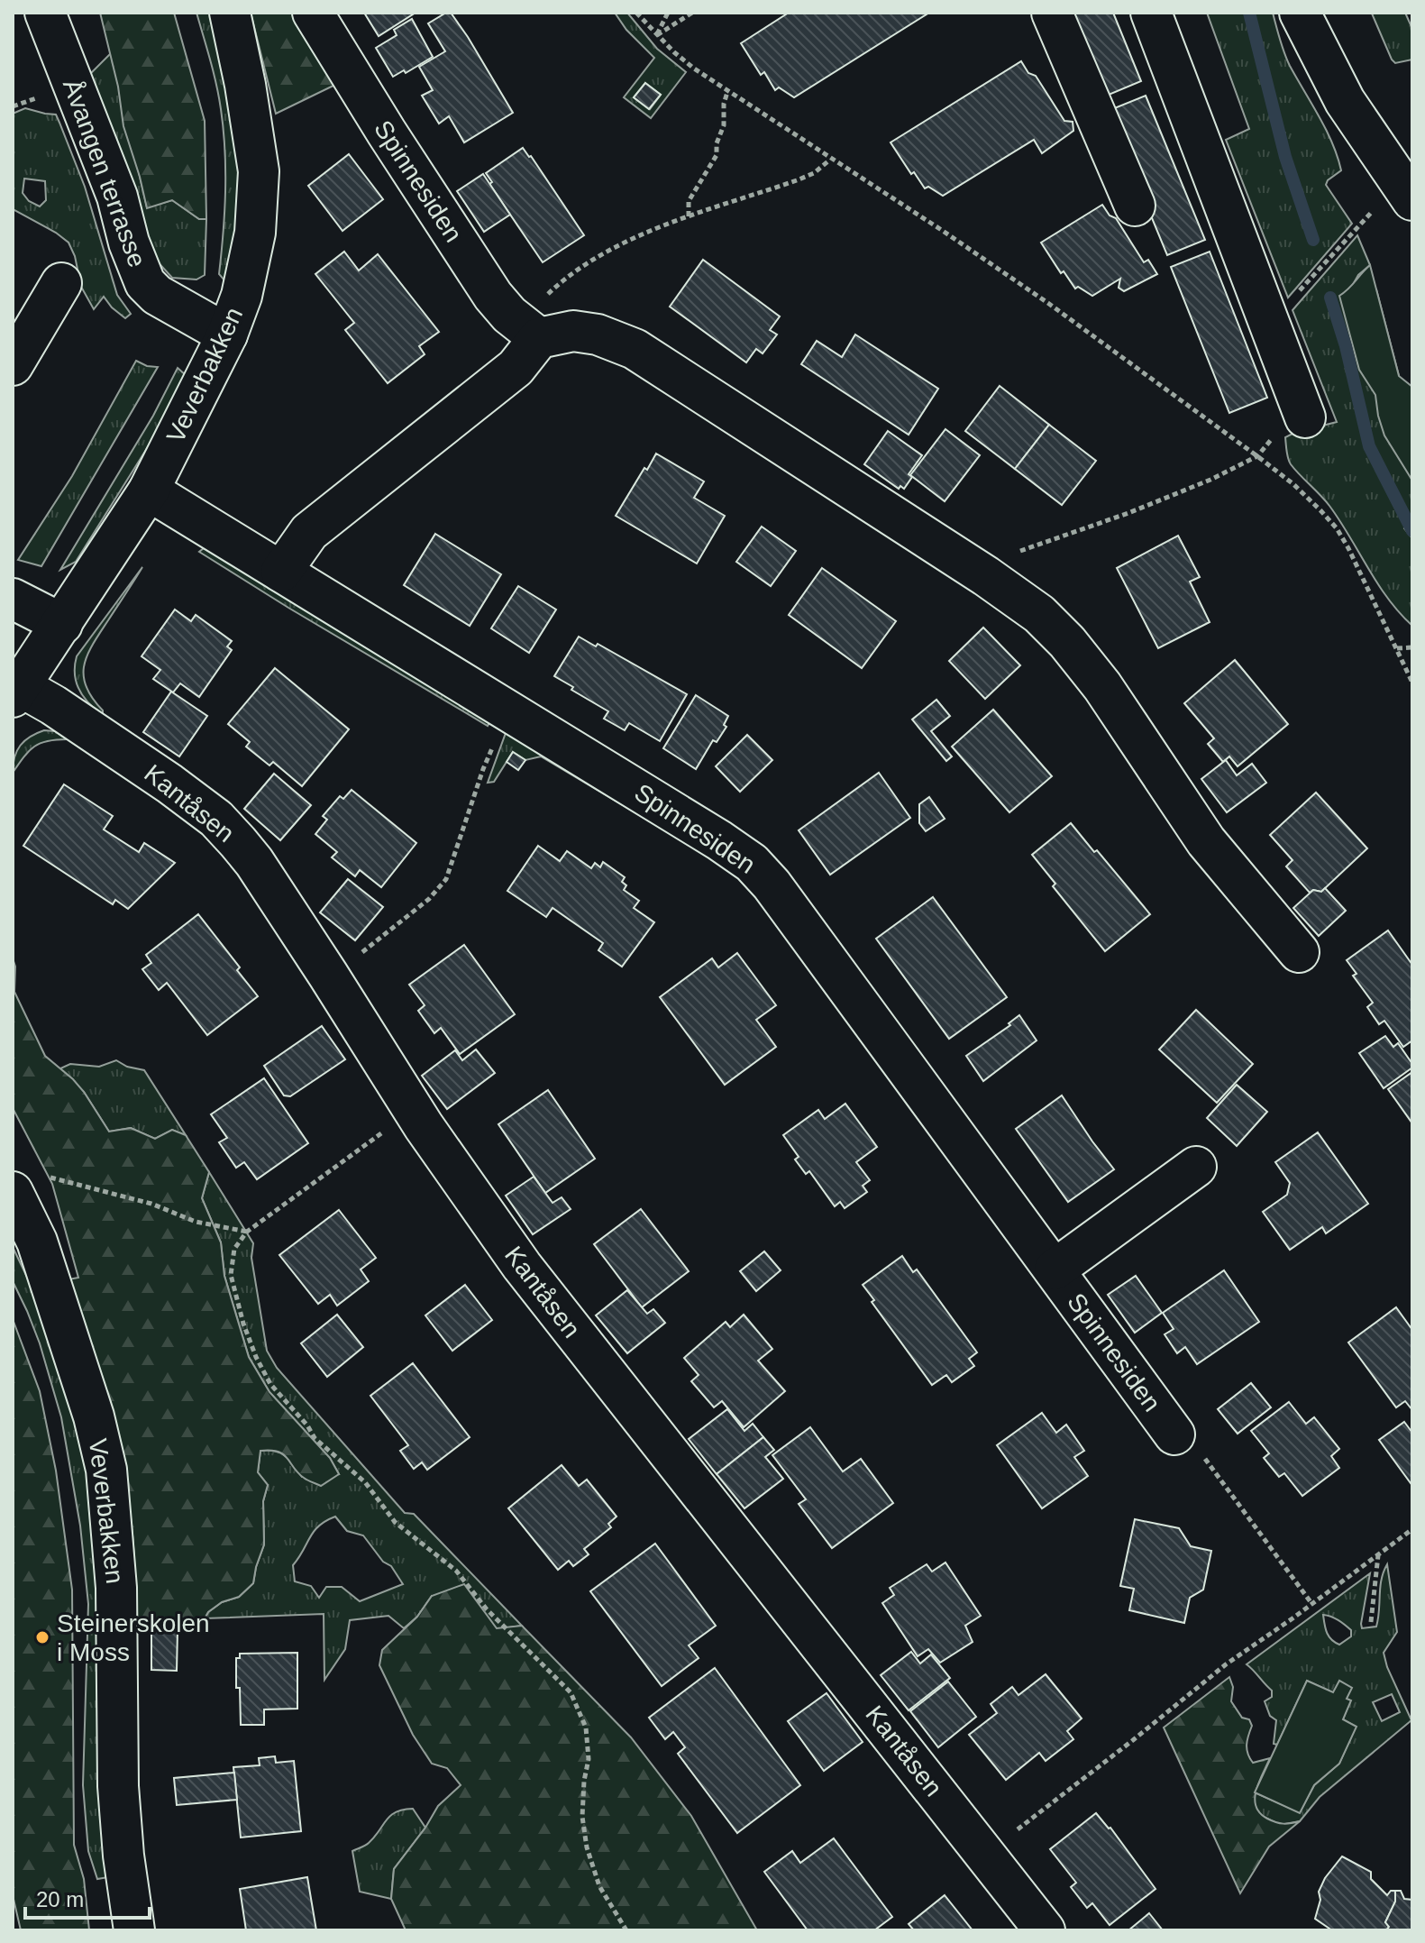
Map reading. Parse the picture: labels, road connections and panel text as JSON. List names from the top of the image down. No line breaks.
{"streets":{"street":["Åvangen terrasse","Spinnesiden","Veverbakken","Kantåsen"]},"crossings":[["Åvangen terrasse","Veverbakken"],["Spinnesiden","Veverbakken"],["Veverbakken","Kantåsen"]],"places":["Steinerskolen i Moss"],"scale_bar":"20 m"}
